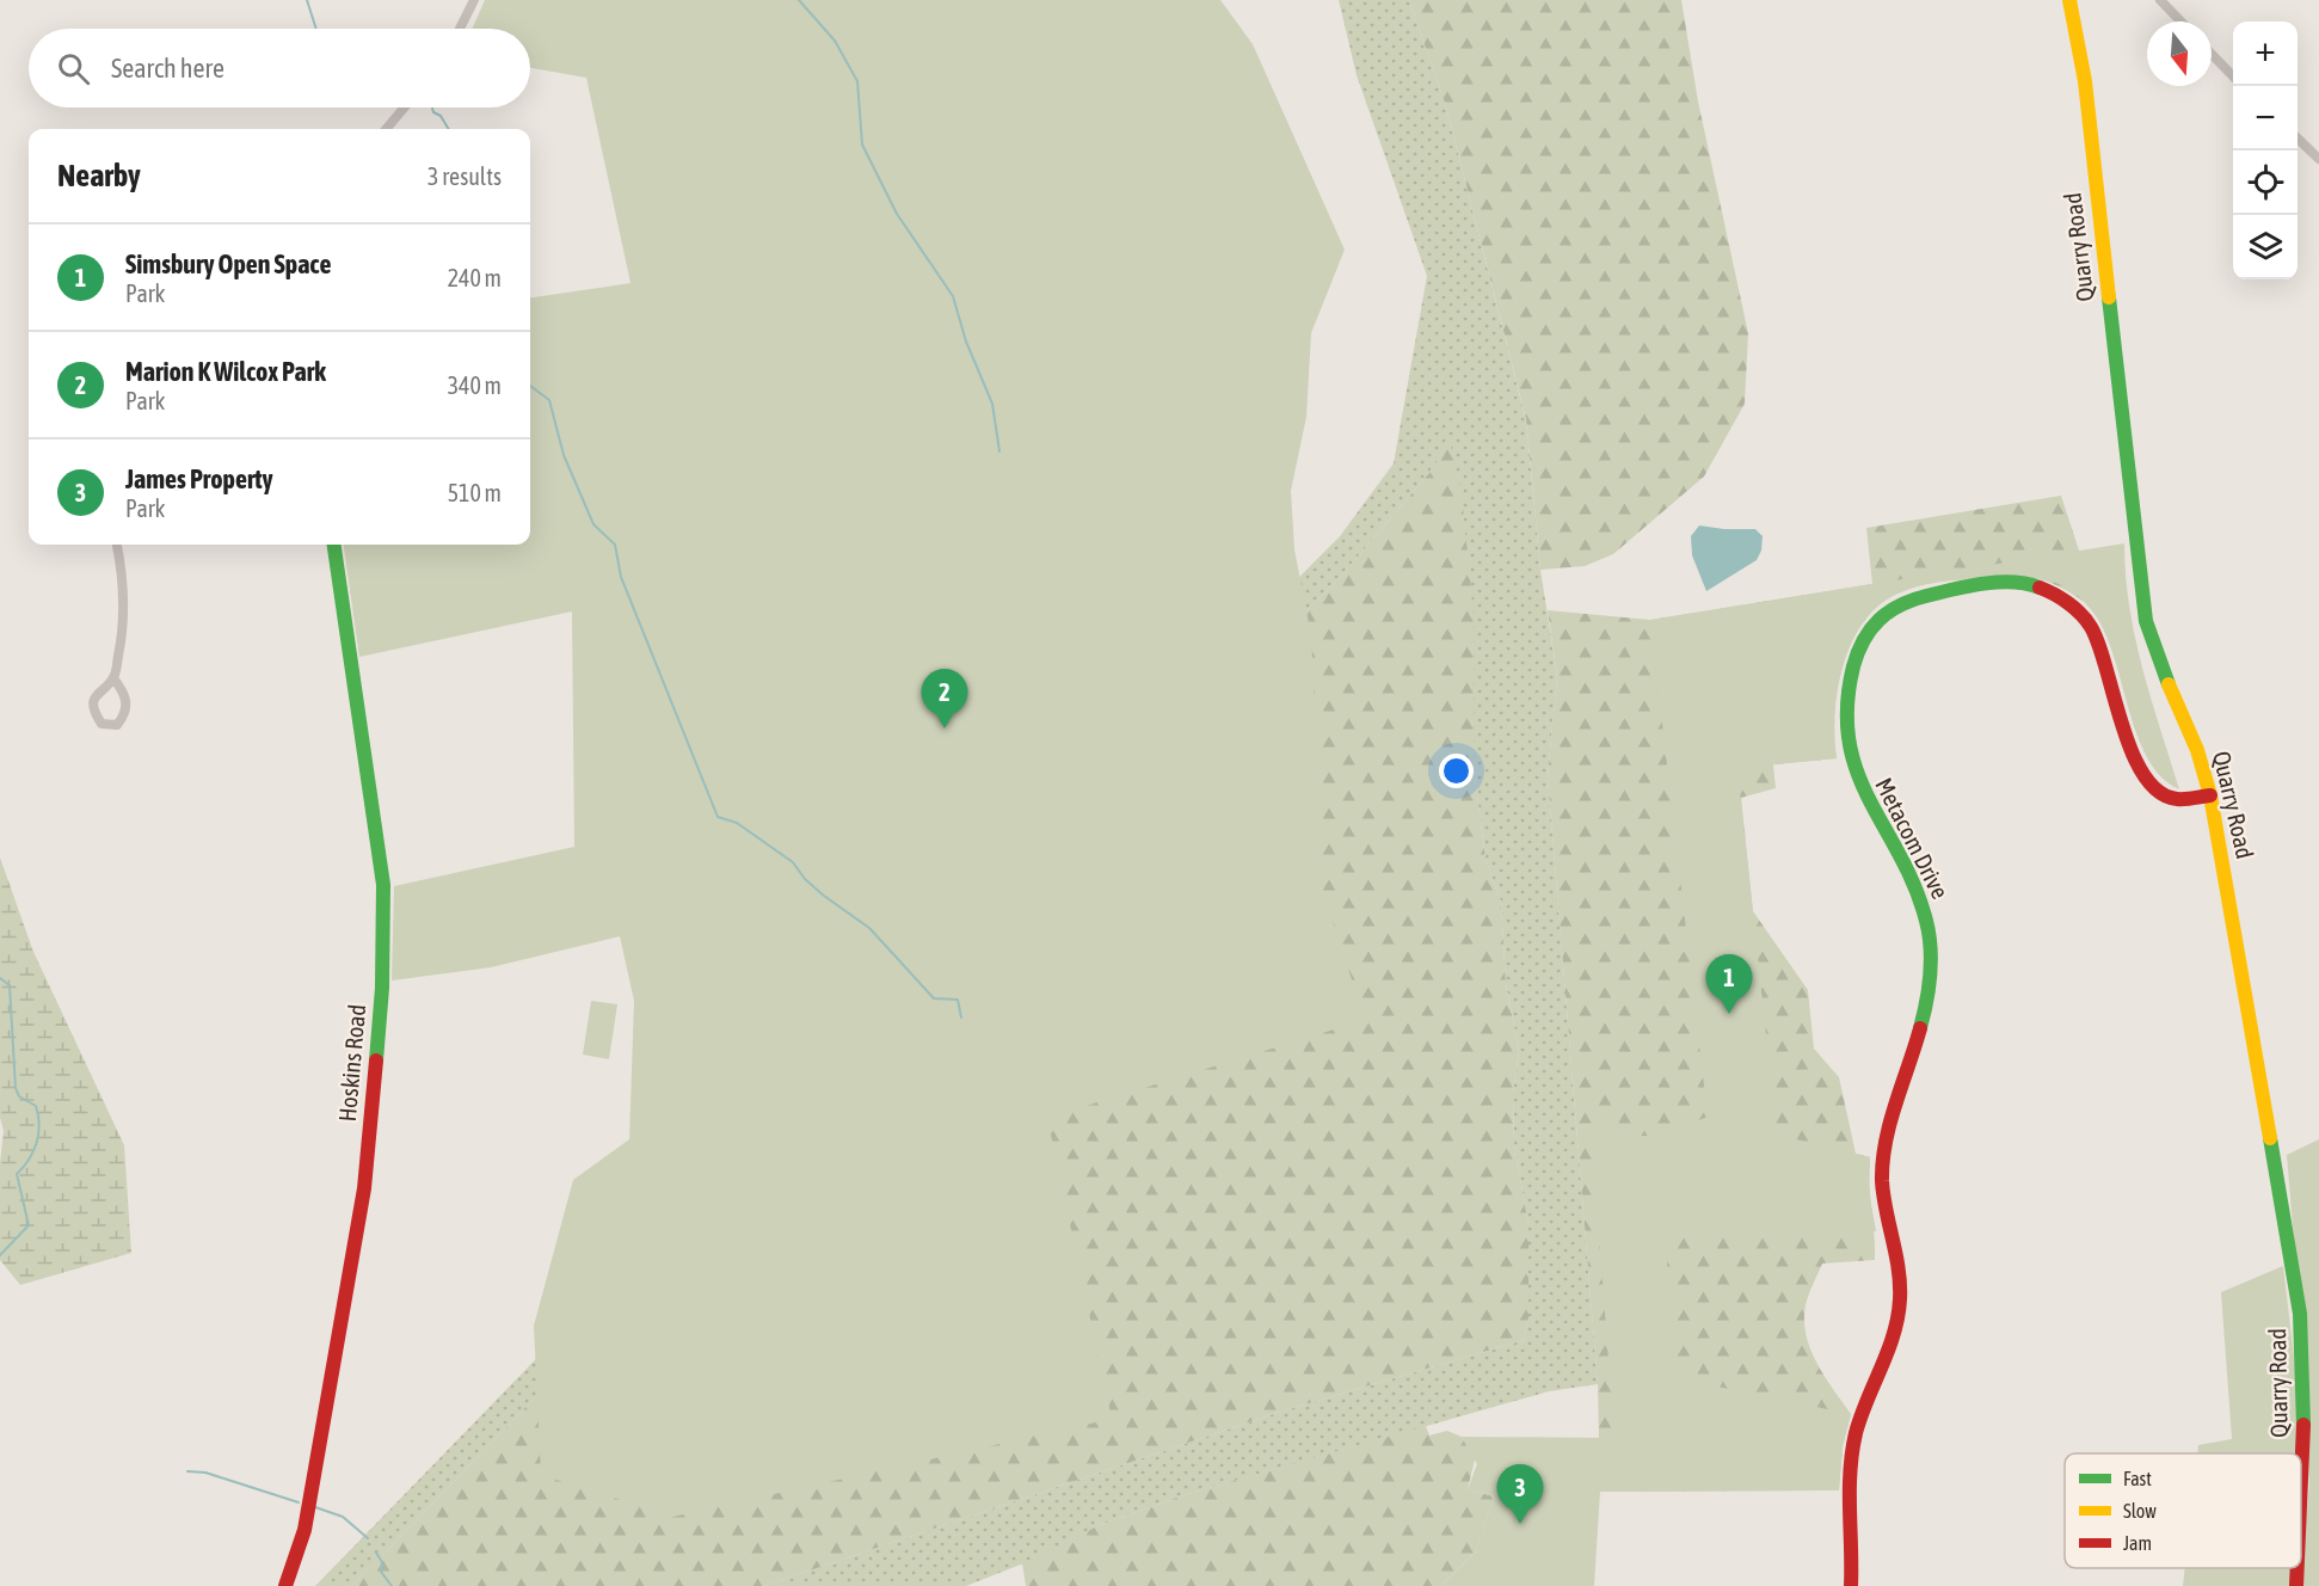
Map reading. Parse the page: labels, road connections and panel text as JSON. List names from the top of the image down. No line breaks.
{"streets":{"street":["Quarry Road","Metacom Drive","Hoskins Road"]},"crossings":[["Quarry Road","Metacom Drive"]],"legend":["Fast","Slow","Jam"],"north":"bottom","page":{"map_buttons":["+","−"],"search":"Search here","heading":["Nearby","3 results"],"list":[{"mark":"1","name":"Simsbury Open Space","note":"Park","value":"240 m"},{"mark":"2","name":"Marion K Wilcox Park","note":"Park","value":"340 m"},{"mark":"3","name":"James Property","note":"Park","value":"510 m"}],"pins":["2","1","3"]}}
